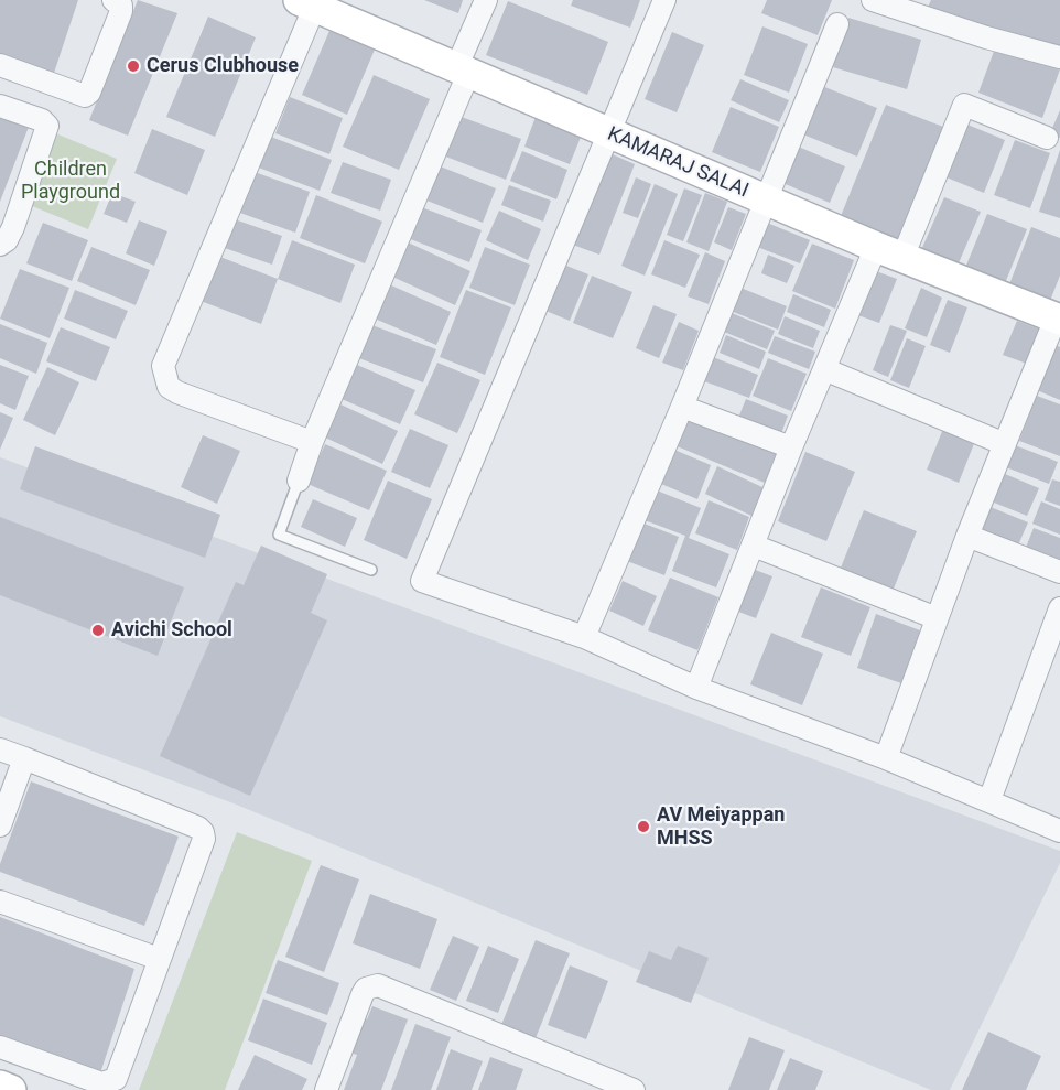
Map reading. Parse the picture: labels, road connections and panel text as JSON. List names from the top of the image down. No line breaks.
{"streets":{"street":["KAMARAJ SALAI"]},"parks":["Children Playground"],"places":["Cerus Clubhouse","Avichi School","AV Meiyappan MHSS"]}
